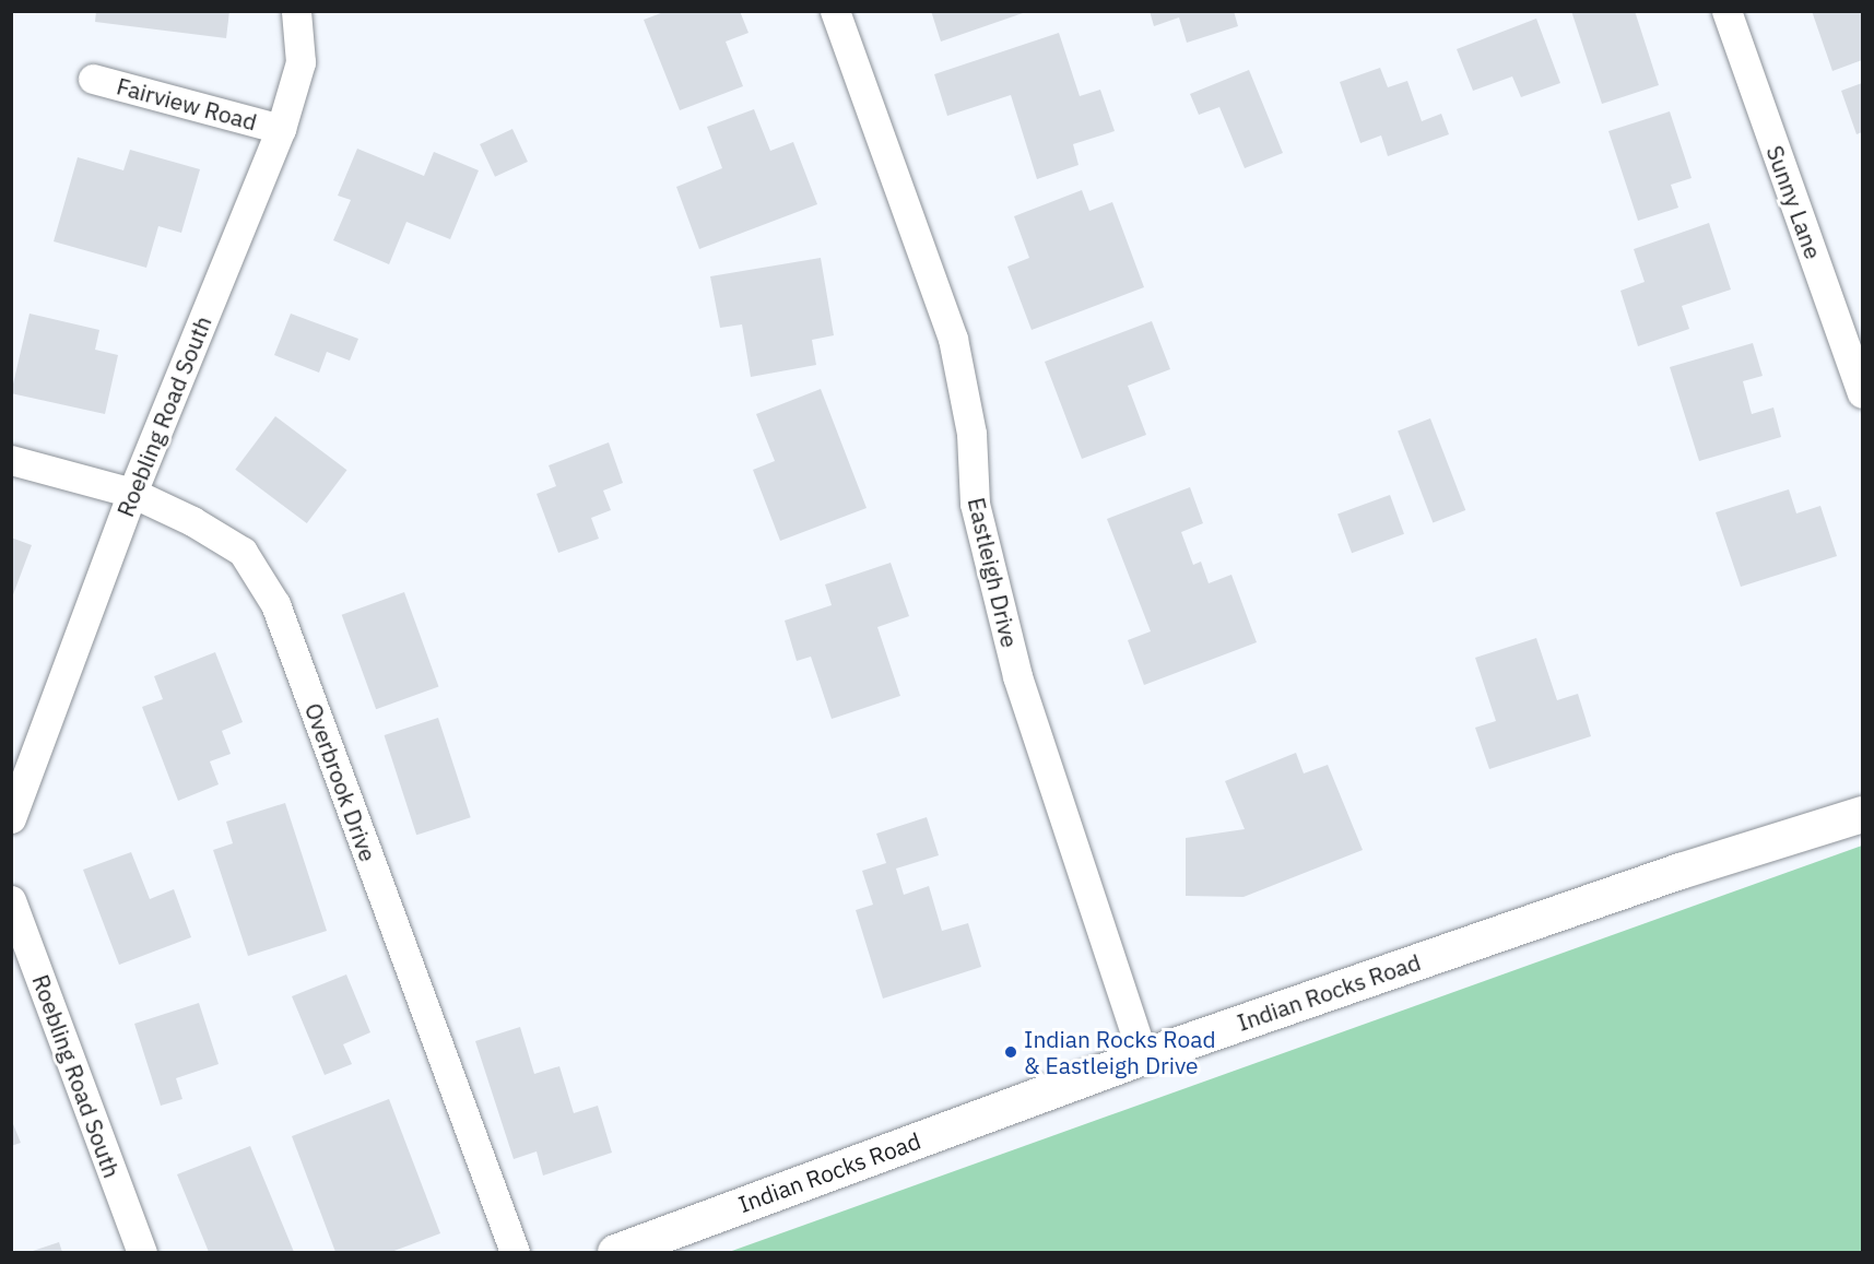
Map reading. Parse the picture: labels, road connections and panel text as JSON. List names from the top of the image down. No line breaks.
{"streets":{"street":["Fairview Road","Sunny Lane","Roebling Road South","Eastleigh Drive","Overbrook Drive","Indian Rocks Road"]},"crossings":[["Fairview Road","Roebling Road South"],["Roebling Road South","Overbrook Drive"],["Eastleigh Drive","Indian Rocks Road"]],"places":["Indian Rocks Road & Eastleigh Drive"]}
